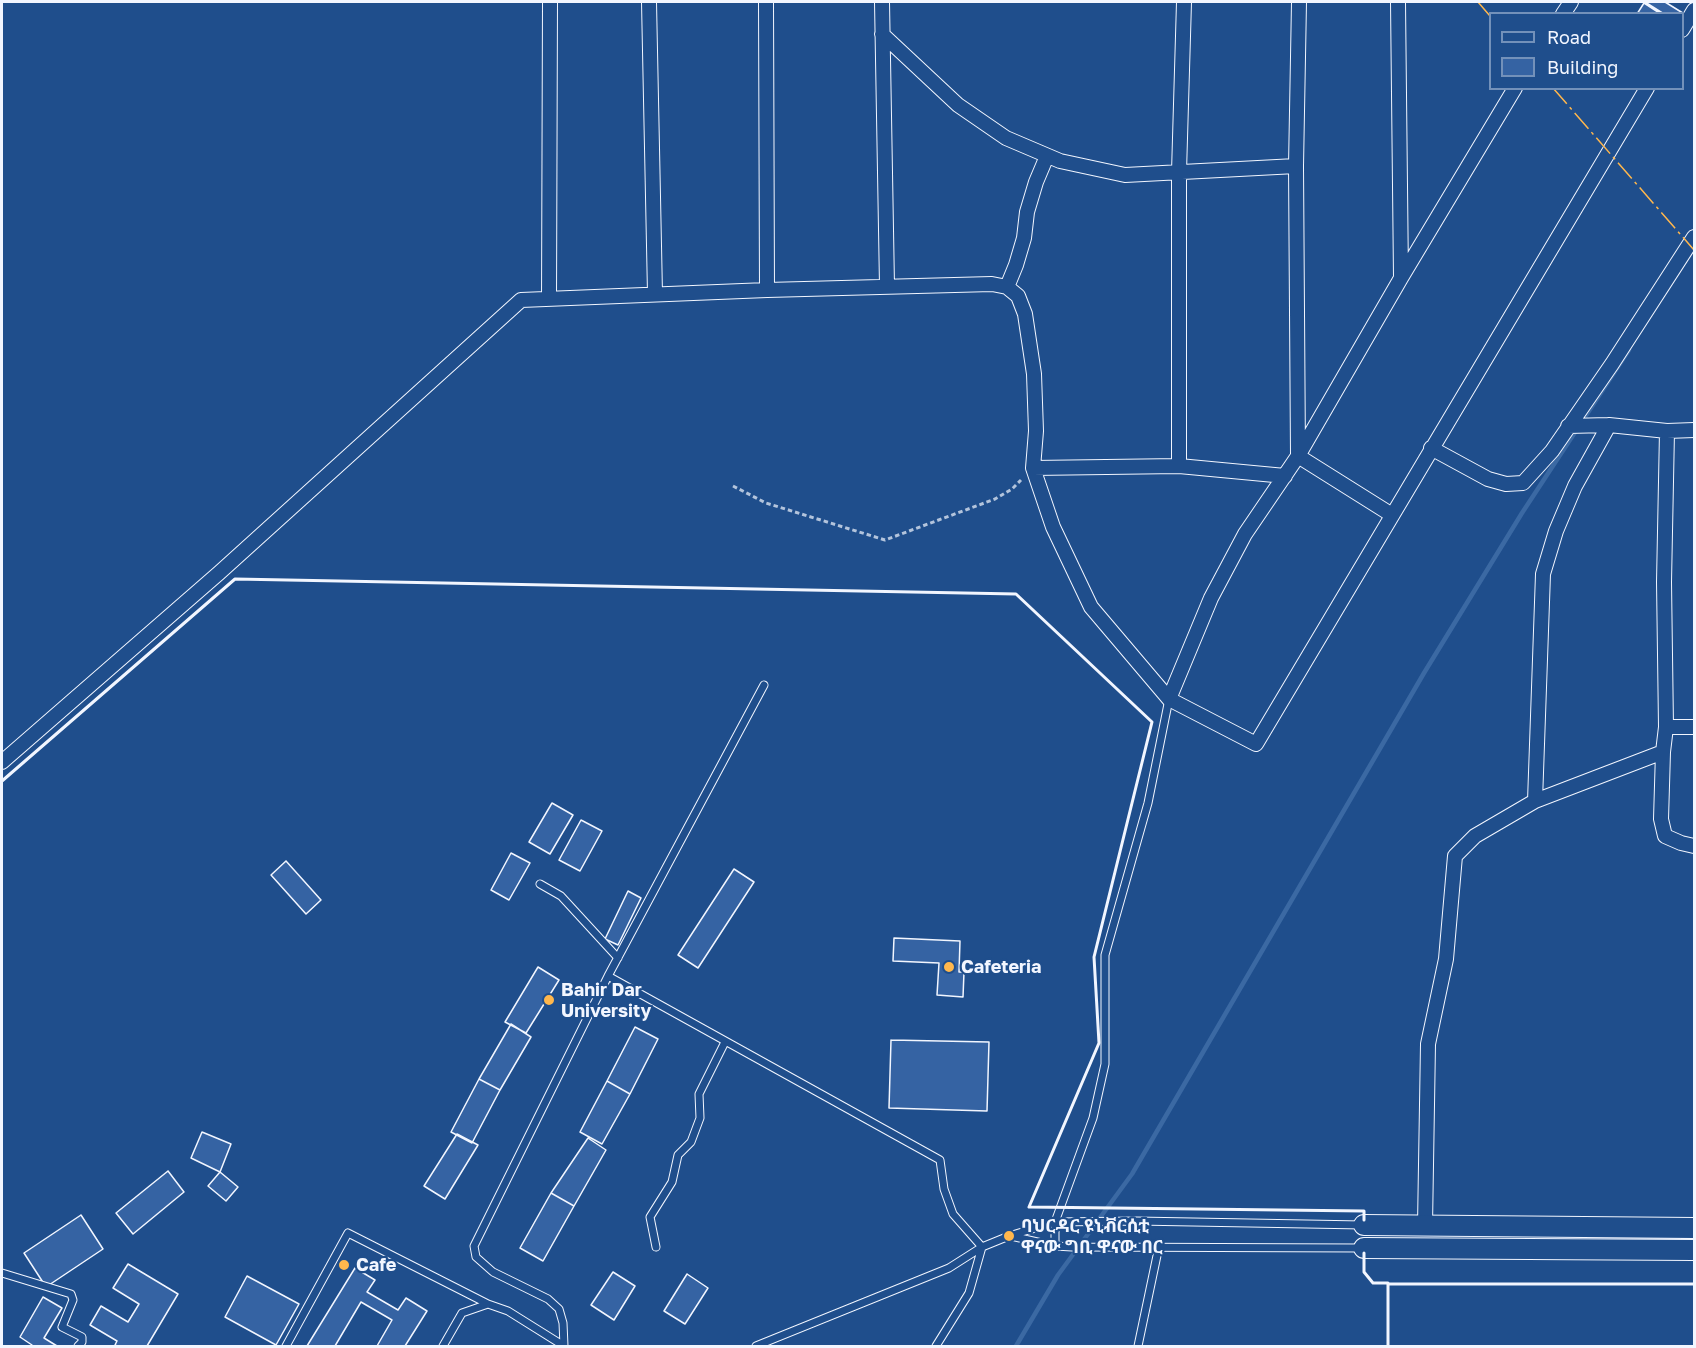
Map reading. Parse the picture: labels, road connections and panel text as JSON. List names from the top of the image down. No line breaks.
{"places":["Cafeteria","Bahir Dar University","ባህርዳር ዩኒቭርሲቲ ዋናው ግቢ ዋናው በር","Cafe"],"legend":["Road","Building"]}
